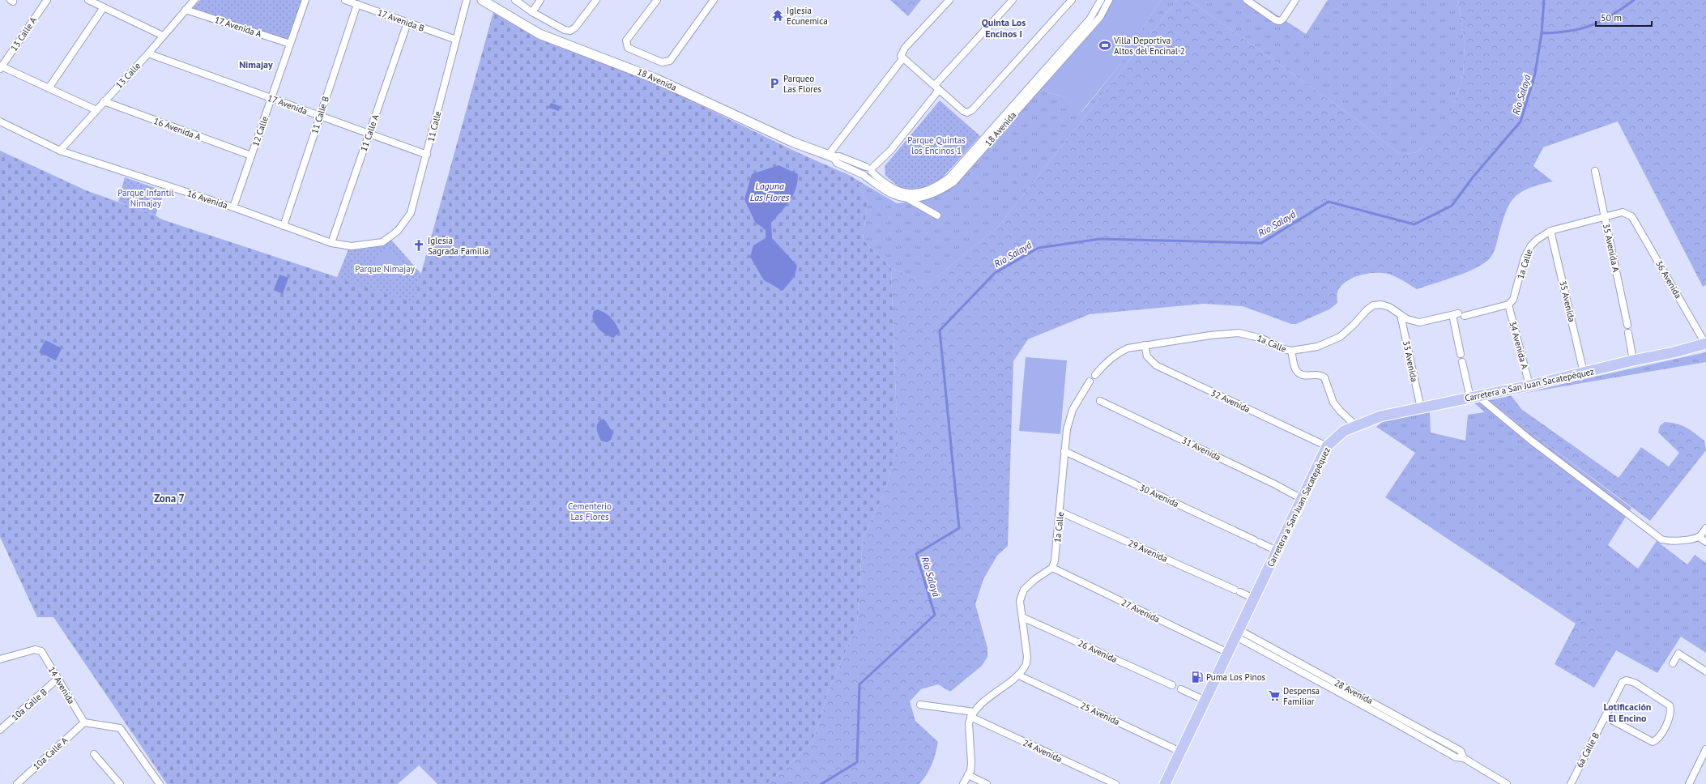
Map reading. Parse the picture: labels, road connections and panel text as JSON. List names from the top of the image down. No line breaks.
{"streets":{"main road":["Carretera a San Juan Sacatepéquez"],"street":["17 Avenida B","17 Avenida A","13 Calle A","13 Calle","18 Avenida","17 Avenida","11 Calle B","11 Calle","16 Avenida A","12 Calle","11 Calle A","16 Avenida","35 Avenida A","1a Calle","36 Avenida","35 Avenida","34 Avenida A","33 Avenida","32 Avenida","31 Avenida","30 Avenida","29 Avenida","27 Avenida","26 Avenida","14 Avenida","28 Avenida","10a Calle B","25 Avenida","6a Calle B","24 Avenida","10a Calle A"]},"crossings":[["17 Avenida B","11 Calle B"],["17 Avenida B","11 Calle"],["17 Avenida B","11 Calle A"],["17 Avenida A","13 Calle"],["17 Avenida A","12 Calle"],["13 Calle","17 Avenida"],["13 Calle","16 Avenida A"],["13 Calle","16 Avenida"],["17 Avenida","11 Calle B"],["17 Avenida","11 Calle"],["17 Avenida","12 Calle"],["17 Avenida","11 Calle A"],["11 Calle B","16 Avenida"],["11 Calle","16 Avenida"],["16 Avenida A","12 Calle"],["12 Calle","16 Avenida"],["11 Calle A","16 Avenida"],["35 Avenida A","1a Calle"],["1a Calle","36 Avenida"],["1a Calle","35 Avenida"],["1a Calle","34 Avenida A"],["1a Calle","33 Avenida"],["1a Calle","32 Avenida"],["1a Calle","30 Avenida"],["1a Calle","29 Avenida"],["1a Calle","27 Avenida"],["36 Avenida","Carretera a San Juan Sacatepéquez"],["35 Avenida","Carretera a San Juan Sacatepéquez"],["34 Avenida A","Carretera a San Juan Sacatepéquez"],["33 Avenida","Carretera a San Juan Sacatepéquez"],["Carretera a San Juan Sacatepéquez","32 Avenida"],["Carretera a San Juan Sacatepéquez","31 Avenida"],["Carretera a San Juan Sacatepéquez","30 Avenida"],["Carretera a San Juan Sacatepéquez","29 Avenida"],["Carretera a San Juan Sacatepéquez","27 Avenida"],["Carretera a San Juan Sacatepéquez","28 Avenida"],["Carretera a San Juan Sacatepéquez","25 Avenida"],["14 Avenida","10a Calle B"],["14 Avenida","10a Calle A"]],"districts":["Quinta Los Encinos I","Nimajay","Zona 7","Lotificación El Encino"],"water":["Río Salayá","Laguna Las Flores"],"parks":["Parque Quintas los Encinos 1","Parque Infantil Nimajay","Parque Nimajay","Cementerio Las Flores"],"places":{"temple":["Iglesia Ecunemica"],"sports":["Villa Deportiva Altos del Encinal 2"],"parking":["Parqueo Las Flores"],"church":["Iglesia Sagrada Familia"],"fuel station":["Puma Los Pinos"],"supermarket":["Despensa Familiar"]},"scale_bar":"50 m"}
